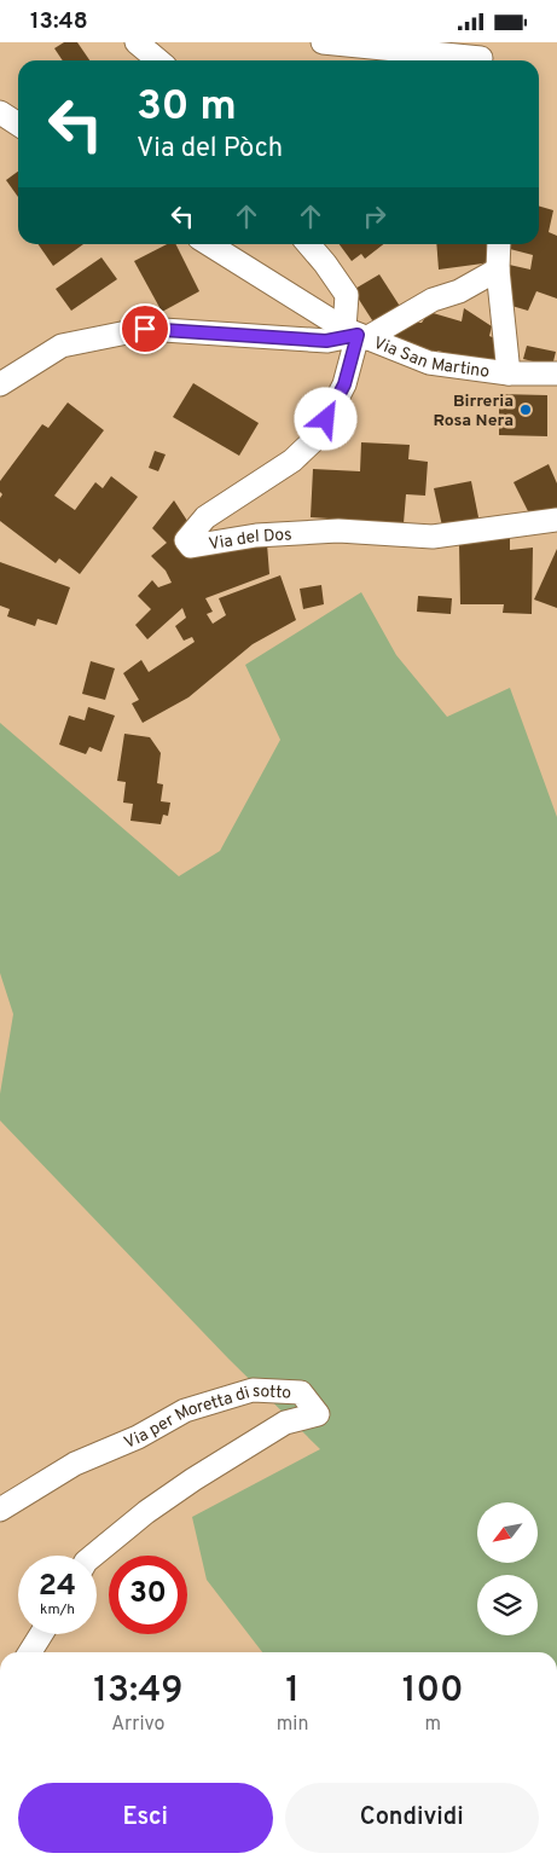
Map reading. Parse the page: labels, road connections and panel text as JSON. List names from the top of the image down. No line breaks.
{"streets":{"street":["Via San Martino","Via del Dos","Via per Moretta di sotto"]},"crossings":[["Via San Martino","Via del Dos"]],"places":["Birreria Rosa Nera"],"north":"bottom left","page":{"status":"13:48","turn":["30 m","Via del Pòch"],"speed":"24 km/h","limit":"30","eta":["13:49","Arrivo","1","min","100","m"],"buttons":["Esci","Condividi"]}}
